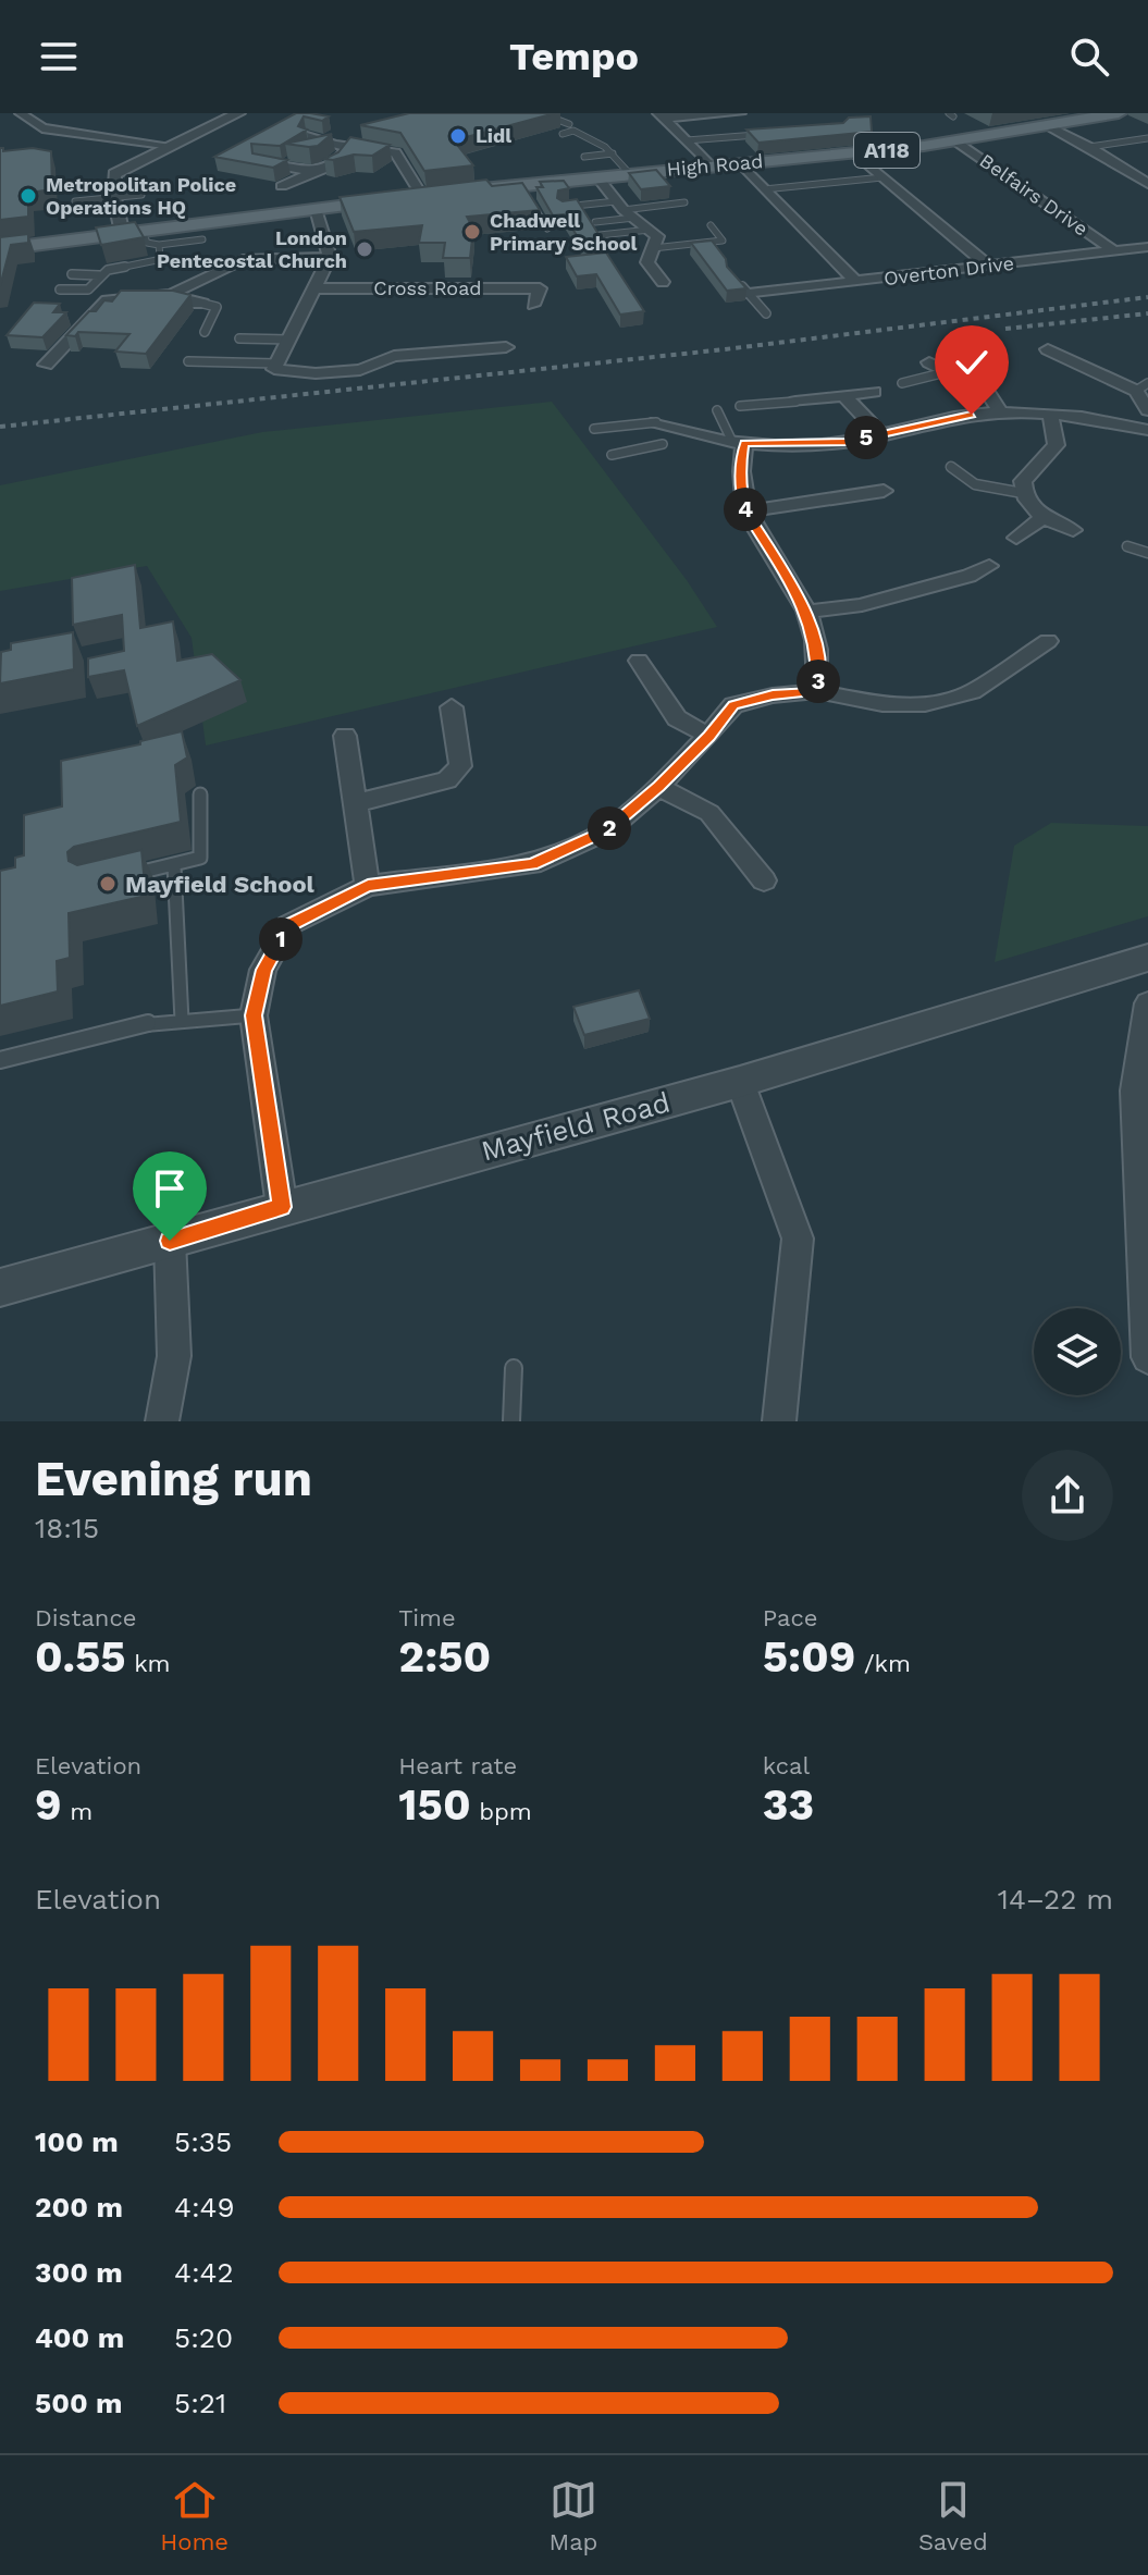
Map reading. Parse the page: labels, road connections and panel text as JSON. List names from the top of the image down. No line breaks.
{"streets":{"main road":["A118","High Road"],"street":["Belfairs Drive","Overton Drive","Cross Road","Mayfield Road"]},"crossings":[["High Road","Belfairs Drive"],["Belfairs Drive","Overton Drive"]],"places":["Lidl","Metropolitan Police Operations HQ","Chadwell Primary School","London Pentecostal Church","Mayfield School"],"page":{"header":"Tempo","pins":["5","4","3","2","1"],"heading":["Evening run","18:15"],"stats":[["Distance","0.55 km"],["Time","2:50"],["Pace","5:09 /km"],["Elevation","9 m"],["Heart rate","150 bpm"],["kcal","33"]],"chart":["Elevation","14–22 m"],"list":[{"name":"100 m","note":"5:35"},{"name":"200 m","note":"4:49"},{"name":"300 m","note":"4:42"},{"name":"400 m","note":"5:20"},{"name":"500 m","note":"5:21"}],"tabs":["Home","Map","Saved"]}}
